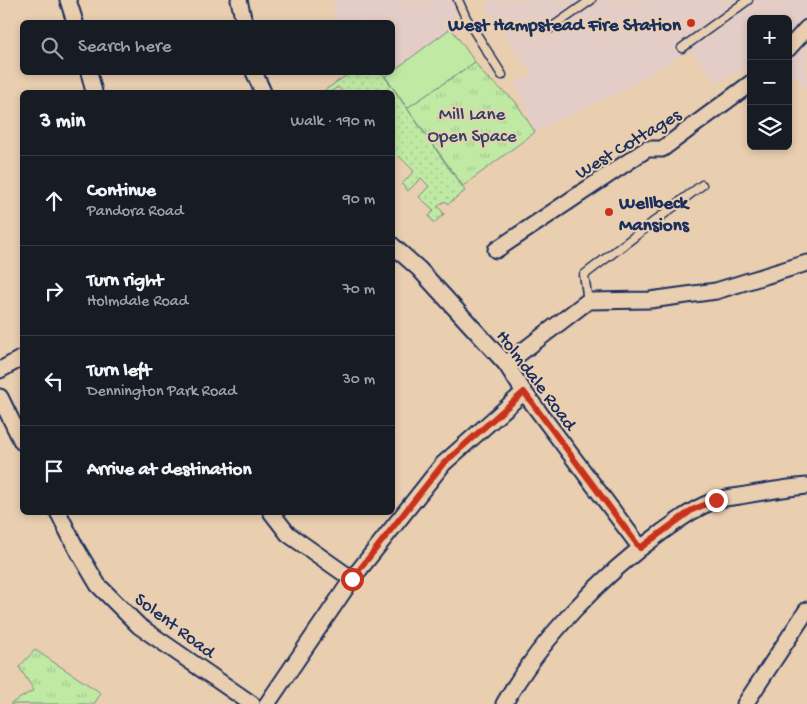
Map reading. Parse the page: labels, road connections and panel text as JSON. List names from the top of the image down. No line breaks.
{"streets":{"street":["West Cottages","Holmdale Road","Solent Road"]},"parks":["Mill Lane Open Space"],"places":["West Hampstead Fire Station","Wellbeck Mansions"],"page":{"map_buttons":["+","−"],"search":"Search here","heading":["3 min","Walk · 190 m"],"list":[["Continue","Pandora Road","90 m"],["Turn right","Holmdale Road","70 m"],["Turn left","Dennington Park Road","30 m"],"Arrive at destination"]}}
